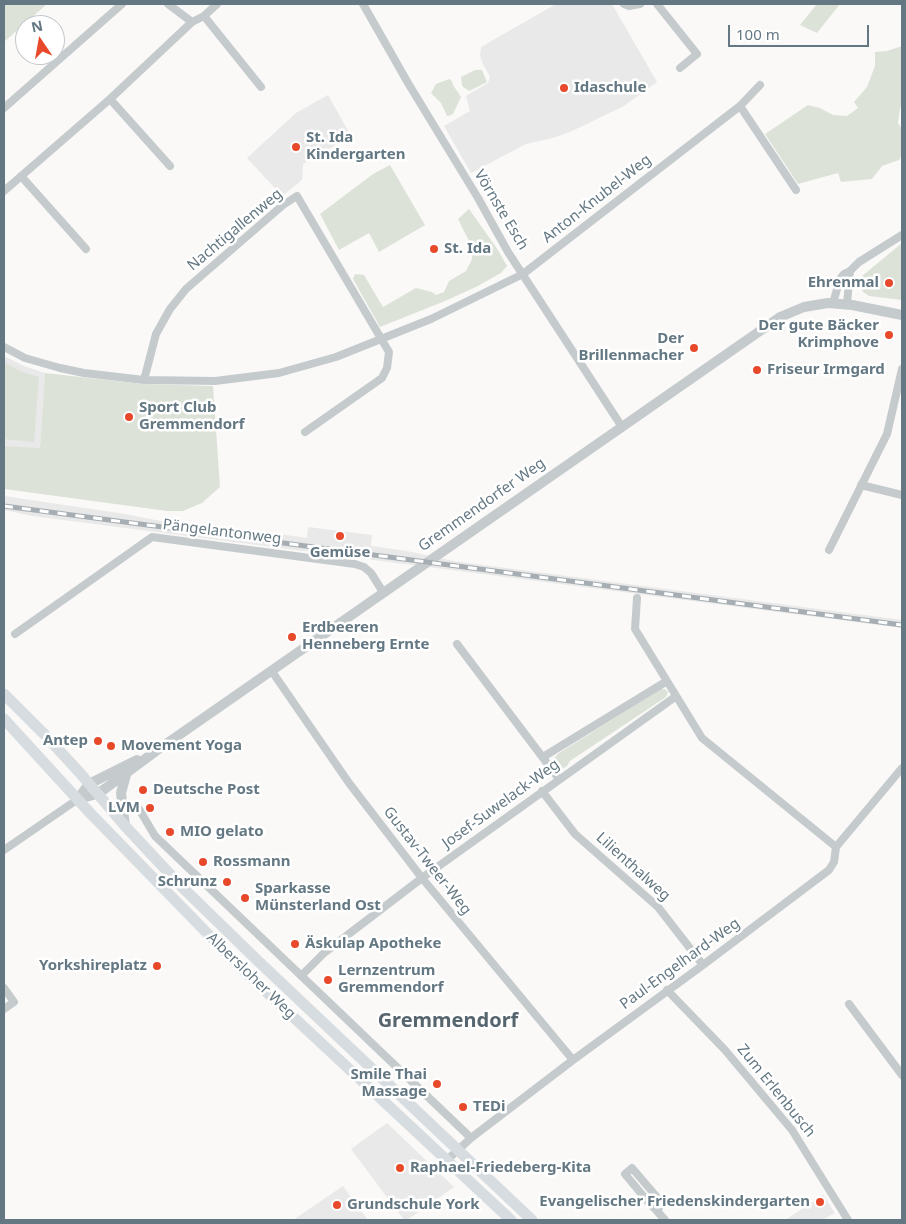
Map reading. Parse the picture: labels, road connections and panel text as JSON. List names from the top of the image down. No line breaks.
{"streets":{"main road":["Albersloher Weg"],"street":["Anton-Knubel-Weg","Vörnste Esch","Nachtigallenweg","Gremmendorfer Weg","Pängelantonweg","Josef-Suwelack-Weg","Gustav-Tweer-Weg","Lilienthalweg","Paul-Engelhard-Weg","Zum Erlenbusch"]},"crossings":[["Anton-Knubel-Weg","Vörnste Esch"],["Anton-Knubel-Weg","Nachtigallenweg"],["Vörnste Esch","Gremmendorfer Weg"],["Gremmendorfer Weg","Pängelantonweg"],["Gremmendorfer Weg","Gustav-Tweer-Weg"],["Gremmendorfer Weg","Albersloher Weg"],["Josef-Suwelack-Weg","Gustav-Tweer-Weg"],["Josef-Suwelack-Weg","Lilienthalweg"],["Gustav-Tweer-Weg","Paul-Engelhard-Weg"],["Lilienthalweg","Paul-Engelhard-Weg"],["Paul-Engelhard-Weg","Albersloher Weg"],["Paul-Engelhard-Weg","Zum Erlenbusch"]],"districts":["Gremmendorf"],"places":["Idaschule","St. Ida Kindergarten","St. Ida","Ehrenmal","Der gute Bäcker Krimphove","Der Brillenmacher","Friseur Irmgard","Sport Club Gremmendorf","Gemüse","Erdbeeren Henneberg Ernte","Antep","Movement Yoga","Deutsche Post","LVM","MIO gelato","Rossmann","Schrunz","Sparkasse Münsterland Ost","Äskulap Apotheke","Yorkshireplatz","Lernzentrum Gremmendorf","Smile Thai Massage","TEDi","Raphael-Friedeberg-Kita","Evangelischer Friedenskindergarten","Grundschule York"],"scale_bar":"100 m","north":"top"}
